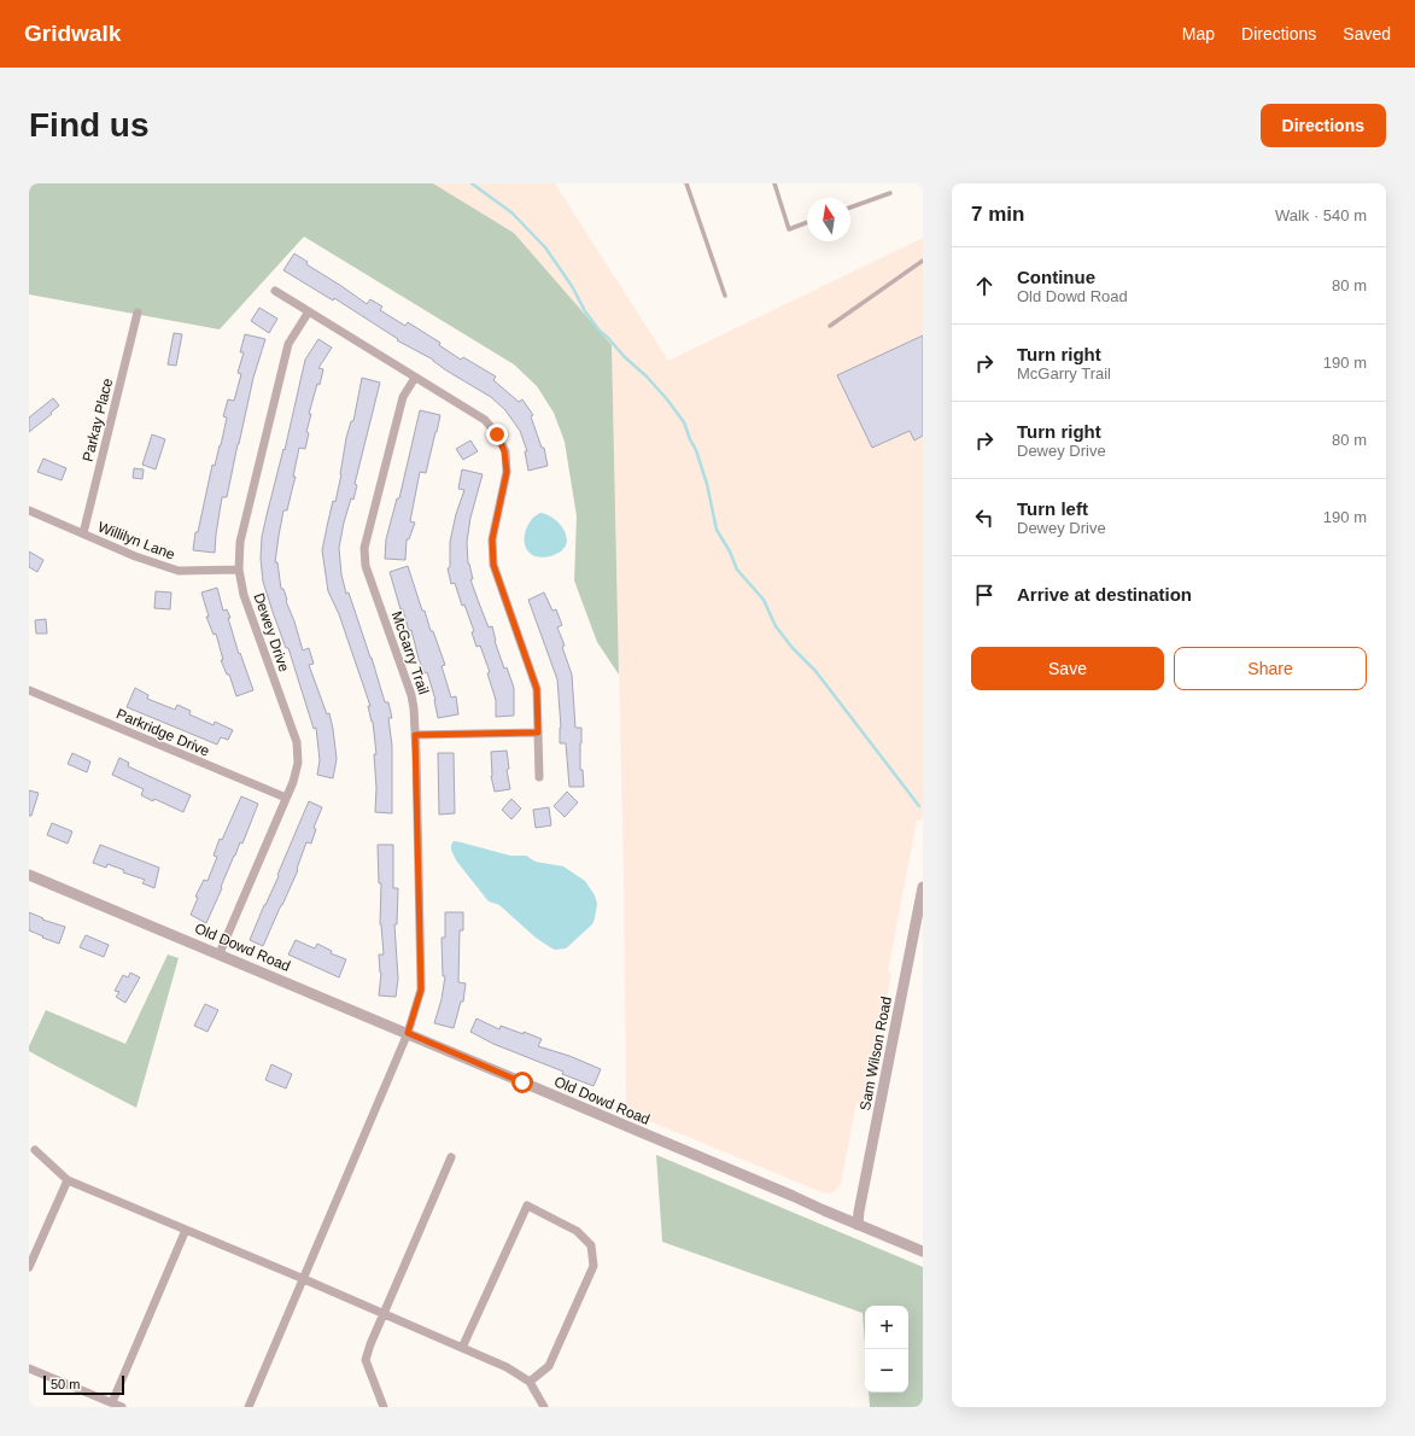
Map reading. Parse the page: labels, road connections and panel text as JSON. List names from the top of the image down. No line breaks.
{"streets":{"street":["Parkay Place","Willilyn Lane","Dewey Drive","McGarry Trail","Parkridge Drive","Old Dowd Road","Sam Wilson Road"]},"crossings":[["Parkay Place","Willilyn Lane"],["Willilyn Lane","Dewey Drive"],["Dewey Drive","Parkridge Drive"],["Dewey Drive","Old Dowd Road"],["McGarry Trail","Old Dowd Road"],["Old Dowd Road","Sam Wilson Road"]],"scale_bar":"50 m","north":"top","page":{"header":"Gridwalk","nav":["Map","Directions","Saved"],"buttons":["Directions",["Save","Share"]],"title":"Find us","heading":["7 min","Walk · 540 m"],"list":[["Continue","Old Dowd Road","80 m"],["Turn right","McGarry Trail","190 m"],["Turn right","Dewey Drive","80 m"],["Turn left","Dewey Drive","190 m"],"Arrive at destination"],"map_buttons":["+","−"],"scale":"50 m"}}
